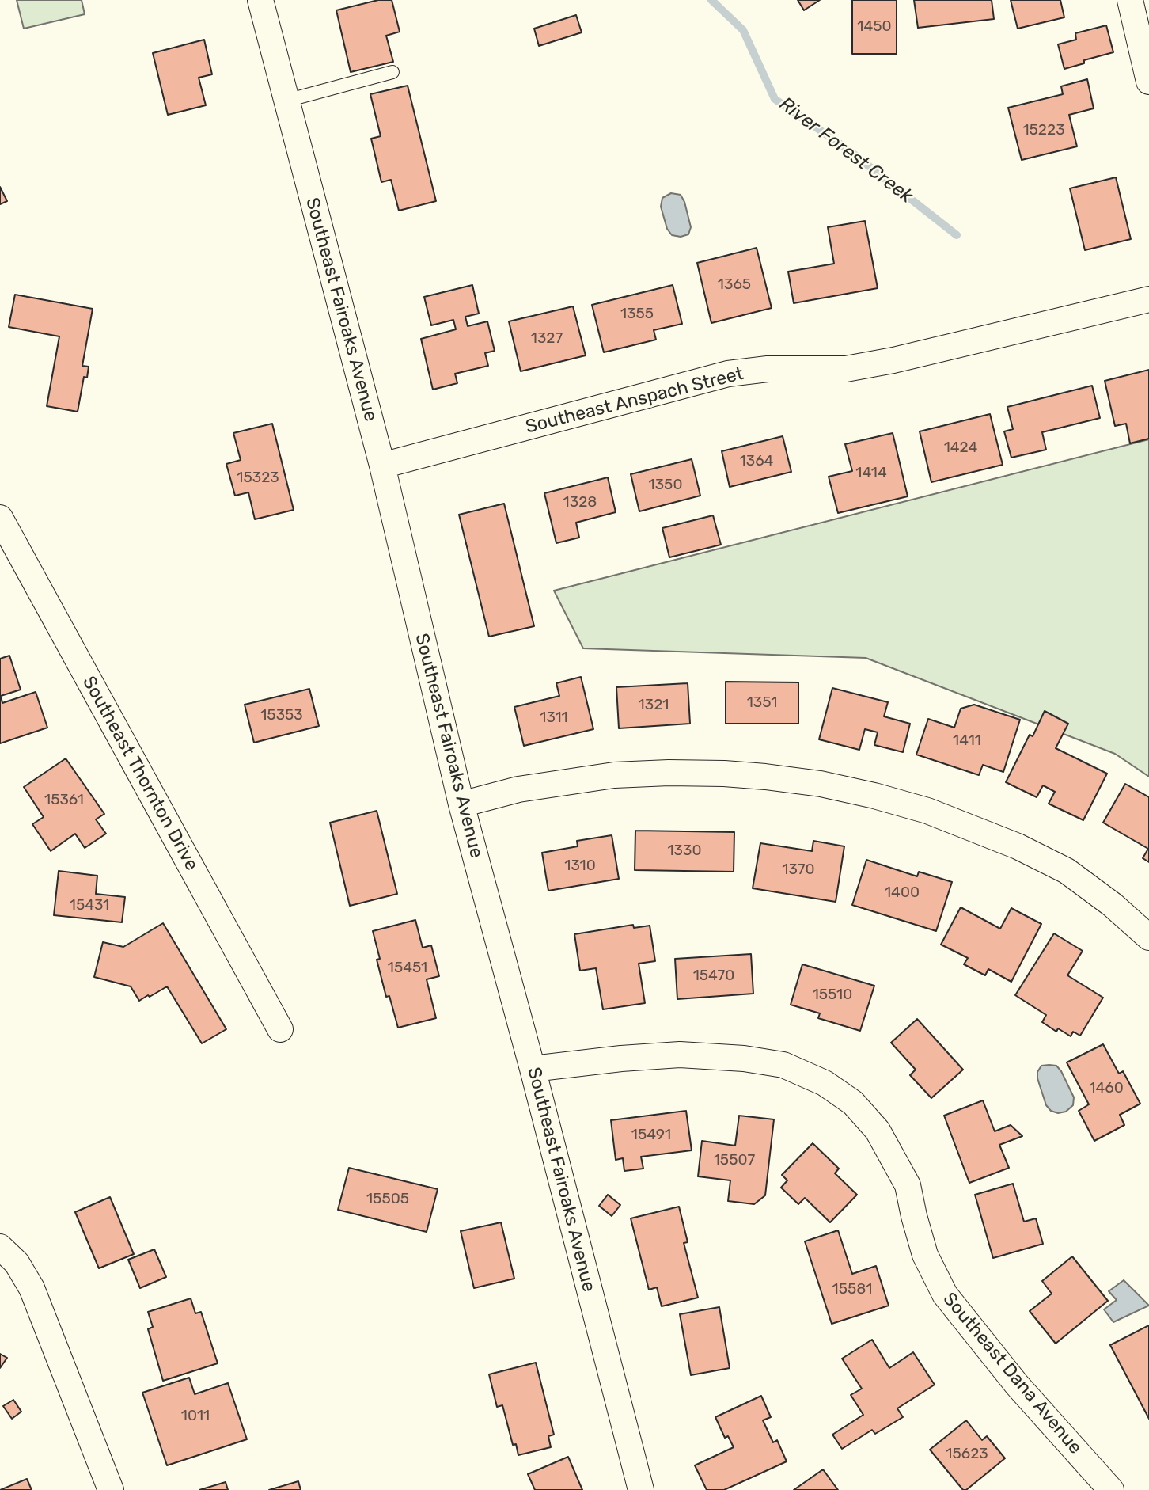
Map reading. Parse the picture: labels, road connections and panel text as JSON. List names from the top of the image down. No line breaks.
{"streets":{"street":["Southeast Fairoaks Avenue","Southeast Anspach Street","Southeast Thornton Drive","Southeast Dana Avenue"]},"crossings":[["Southeast Fairoaks Avenue","Southeast Anspach Street"],["Southeast Fairoaks Avenue","Southeast Dana Avenue"]],"water":["River Forest Creek"],"house_numbers":["1450","15223","1365","1355","1327","1424","1364","1414","15323","1350","1328","1351","1321","15353","1311","1411","15361","1330","1310","1370","1400","15431","15451","15470","15510","1460","15491","15507","15505","15581","1011","15623"]}
